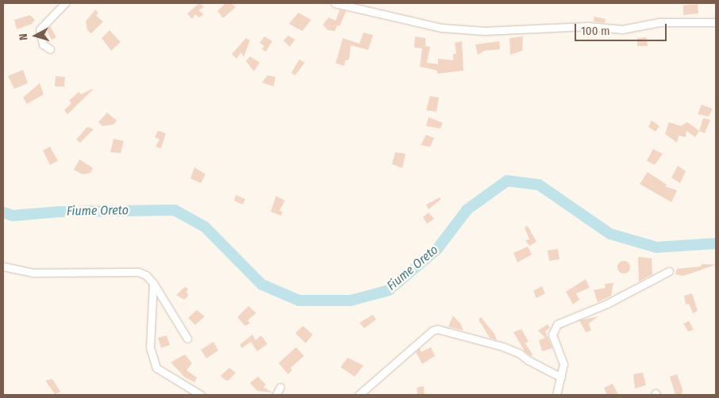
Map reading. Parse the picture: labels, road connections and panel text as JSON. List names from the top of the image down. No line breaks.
{"water":["Fiume Oreto"],"scale_bar":"100 m","north":"left"}
